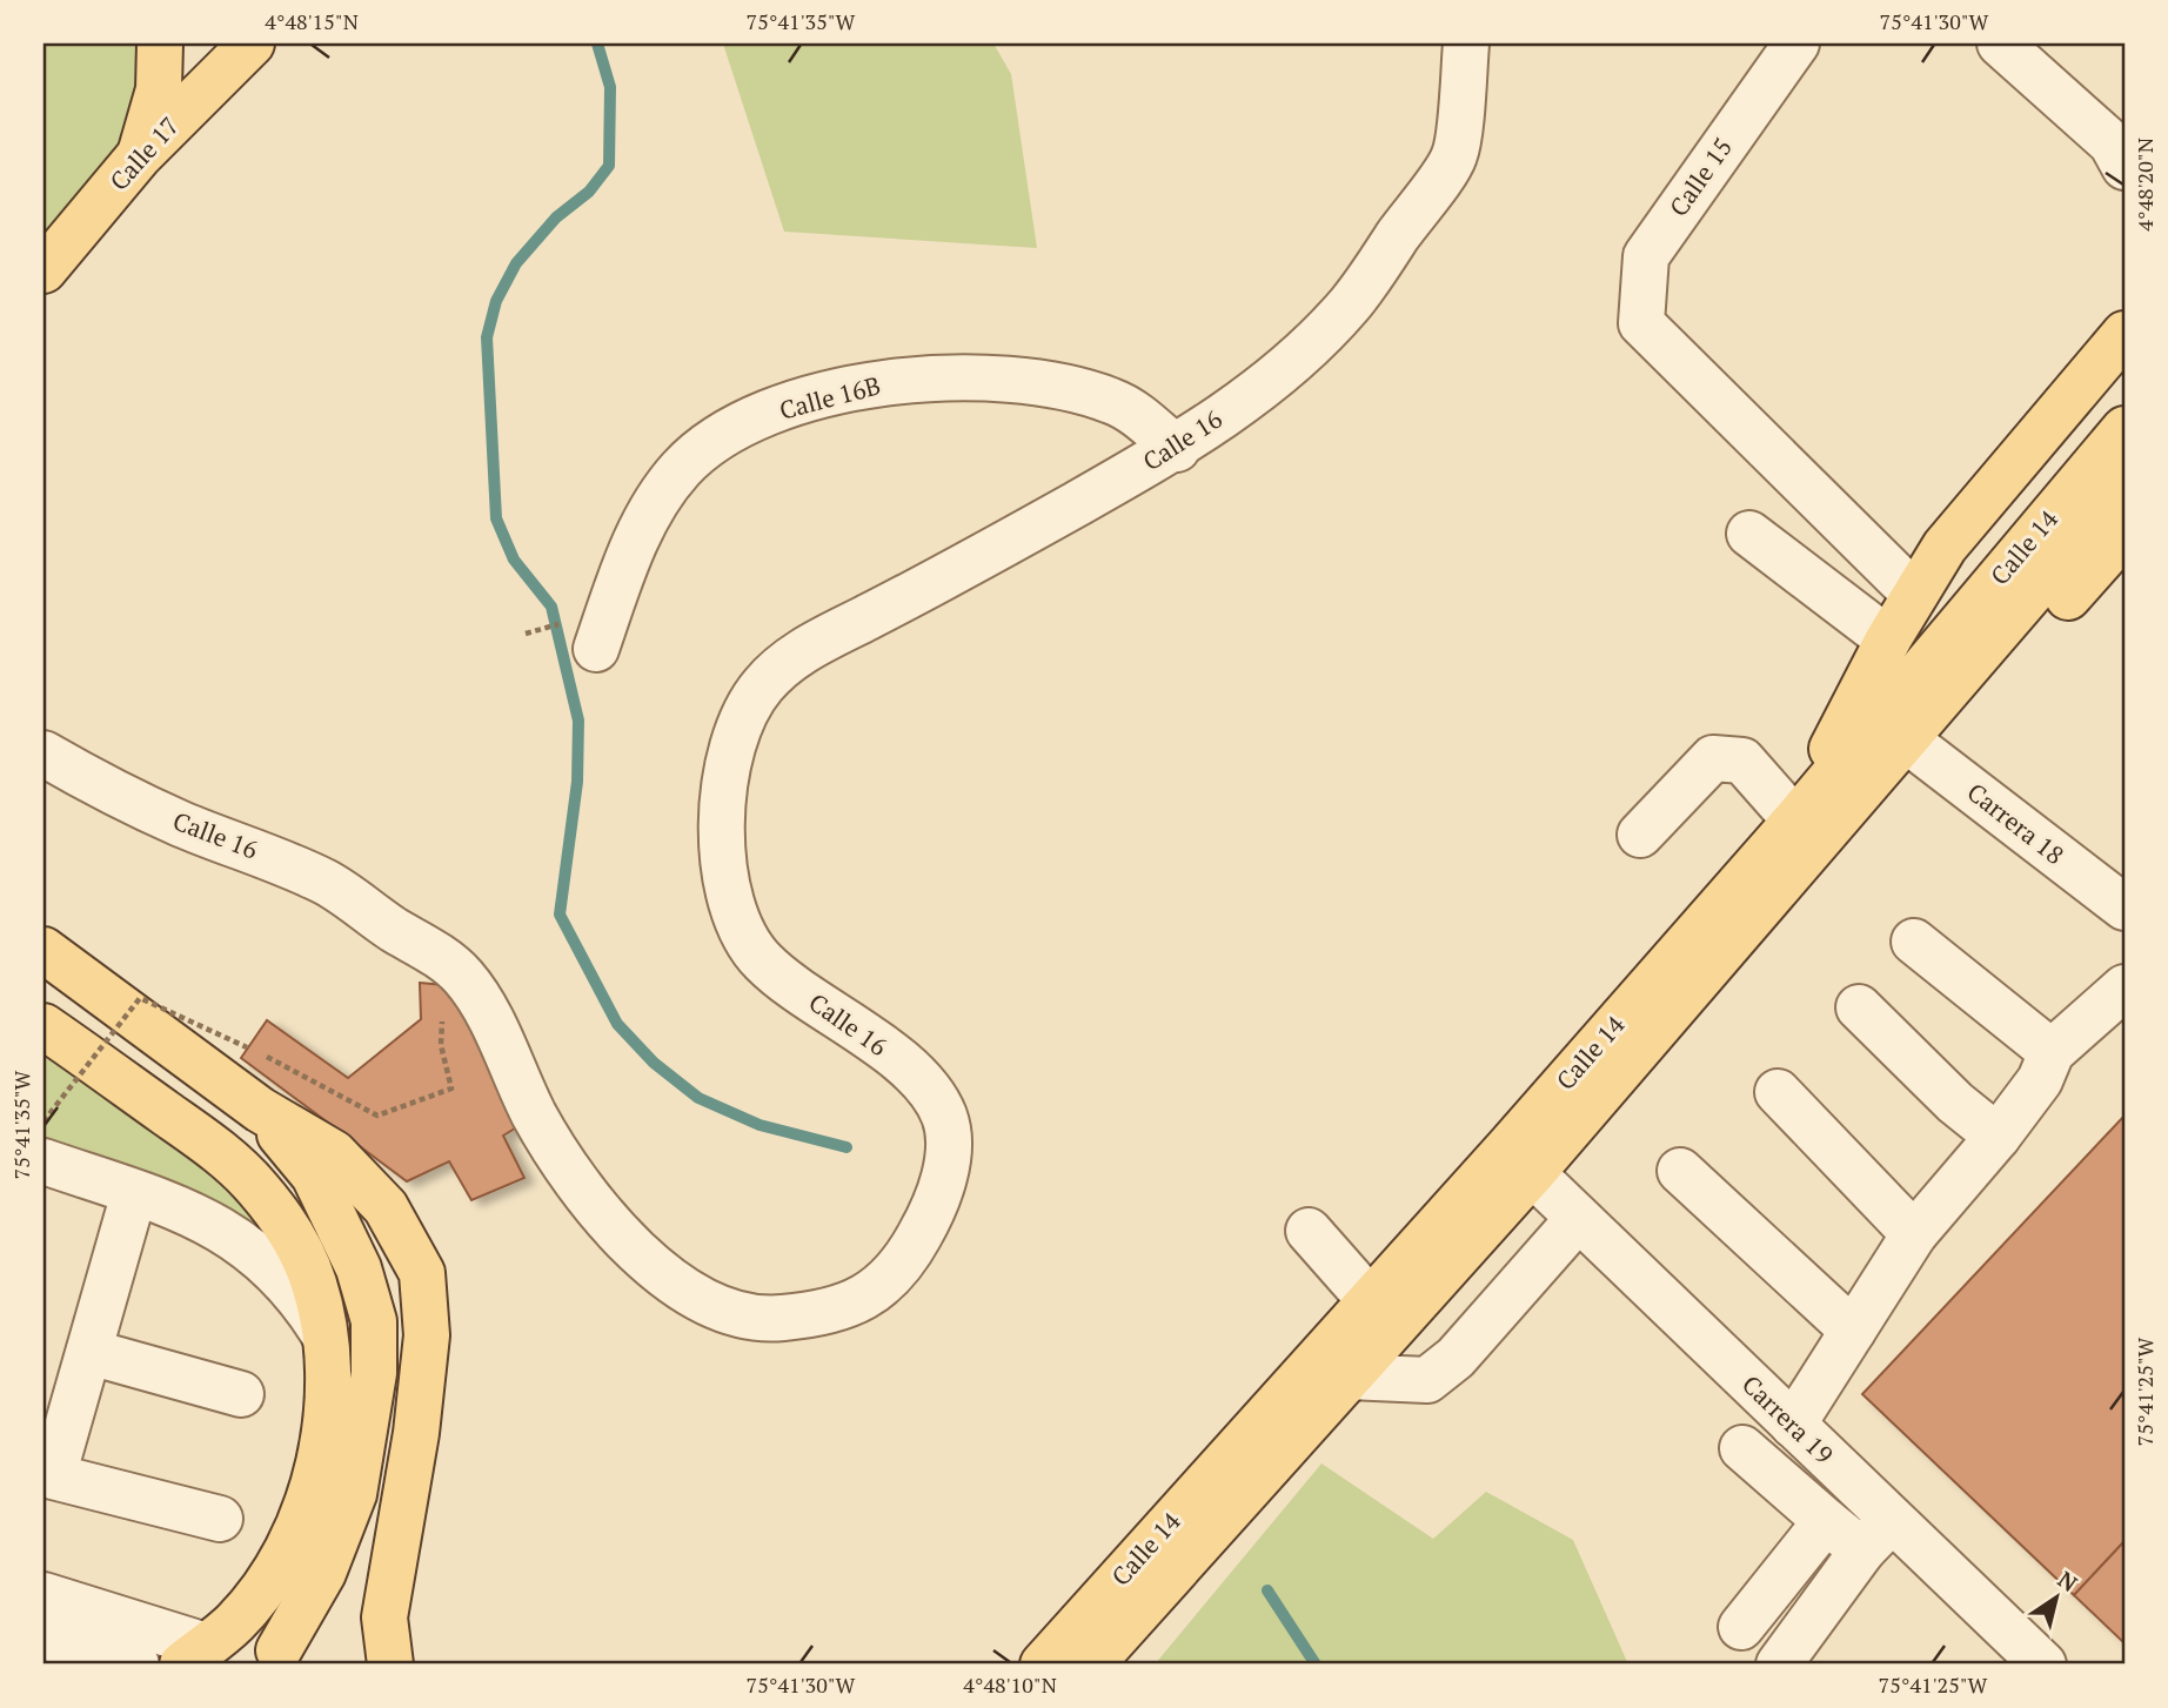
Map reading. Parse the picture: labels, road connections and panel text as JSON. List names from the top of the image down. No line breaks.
{"streets":{"main road":["Calle 17","Calle 14"],"street":["Calle 15","Calle 16B","Calle 16","Carrera 18","Carrera 19"]},"crossings":[["Calle 16B","Calle 16"],["Calle 14","Carrera 18"],["Calle 14","Carrera 19"]],"north":"top right","coordinates":["4°48'15\"N","75°41'35\"W","75°41'30\"W","4°48'20\"N","75°41'25\"W","4°48'10\"N"]}
